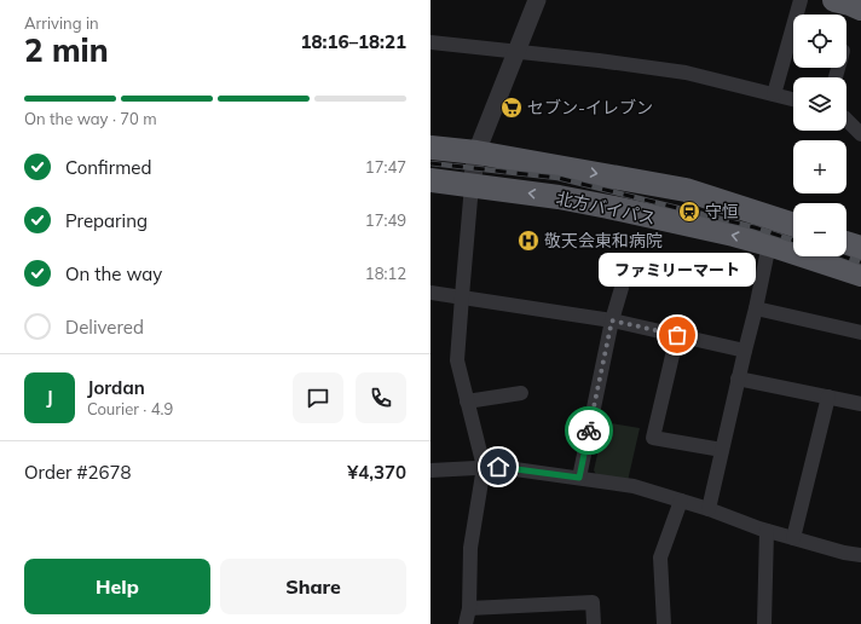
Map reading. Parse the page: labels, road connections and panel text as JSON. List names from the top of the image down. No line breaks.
{"streets":{"highway":["北方バイパス"]},"places":{"supermarket":["セブン-イレブン"],"station":["守恒"],"hospital":["敬天会東和病院"],"other":["ファミリーマート"]},"page":{"heading":["2 min","Arriving in","18:16–18:21"],"panel":["Jordan","Courier · 4.9","Order #2678","¥4,370"],"map_buttons":["+","−"],"bar":"On the way · 70 m","list":[["Confirmed","17:47"],["Preparing","17:49"],["On the way","18:12"],"Delivered"],"bubble":"ファミリーマート","round":"J","buttons":["Help","Share"]}}
